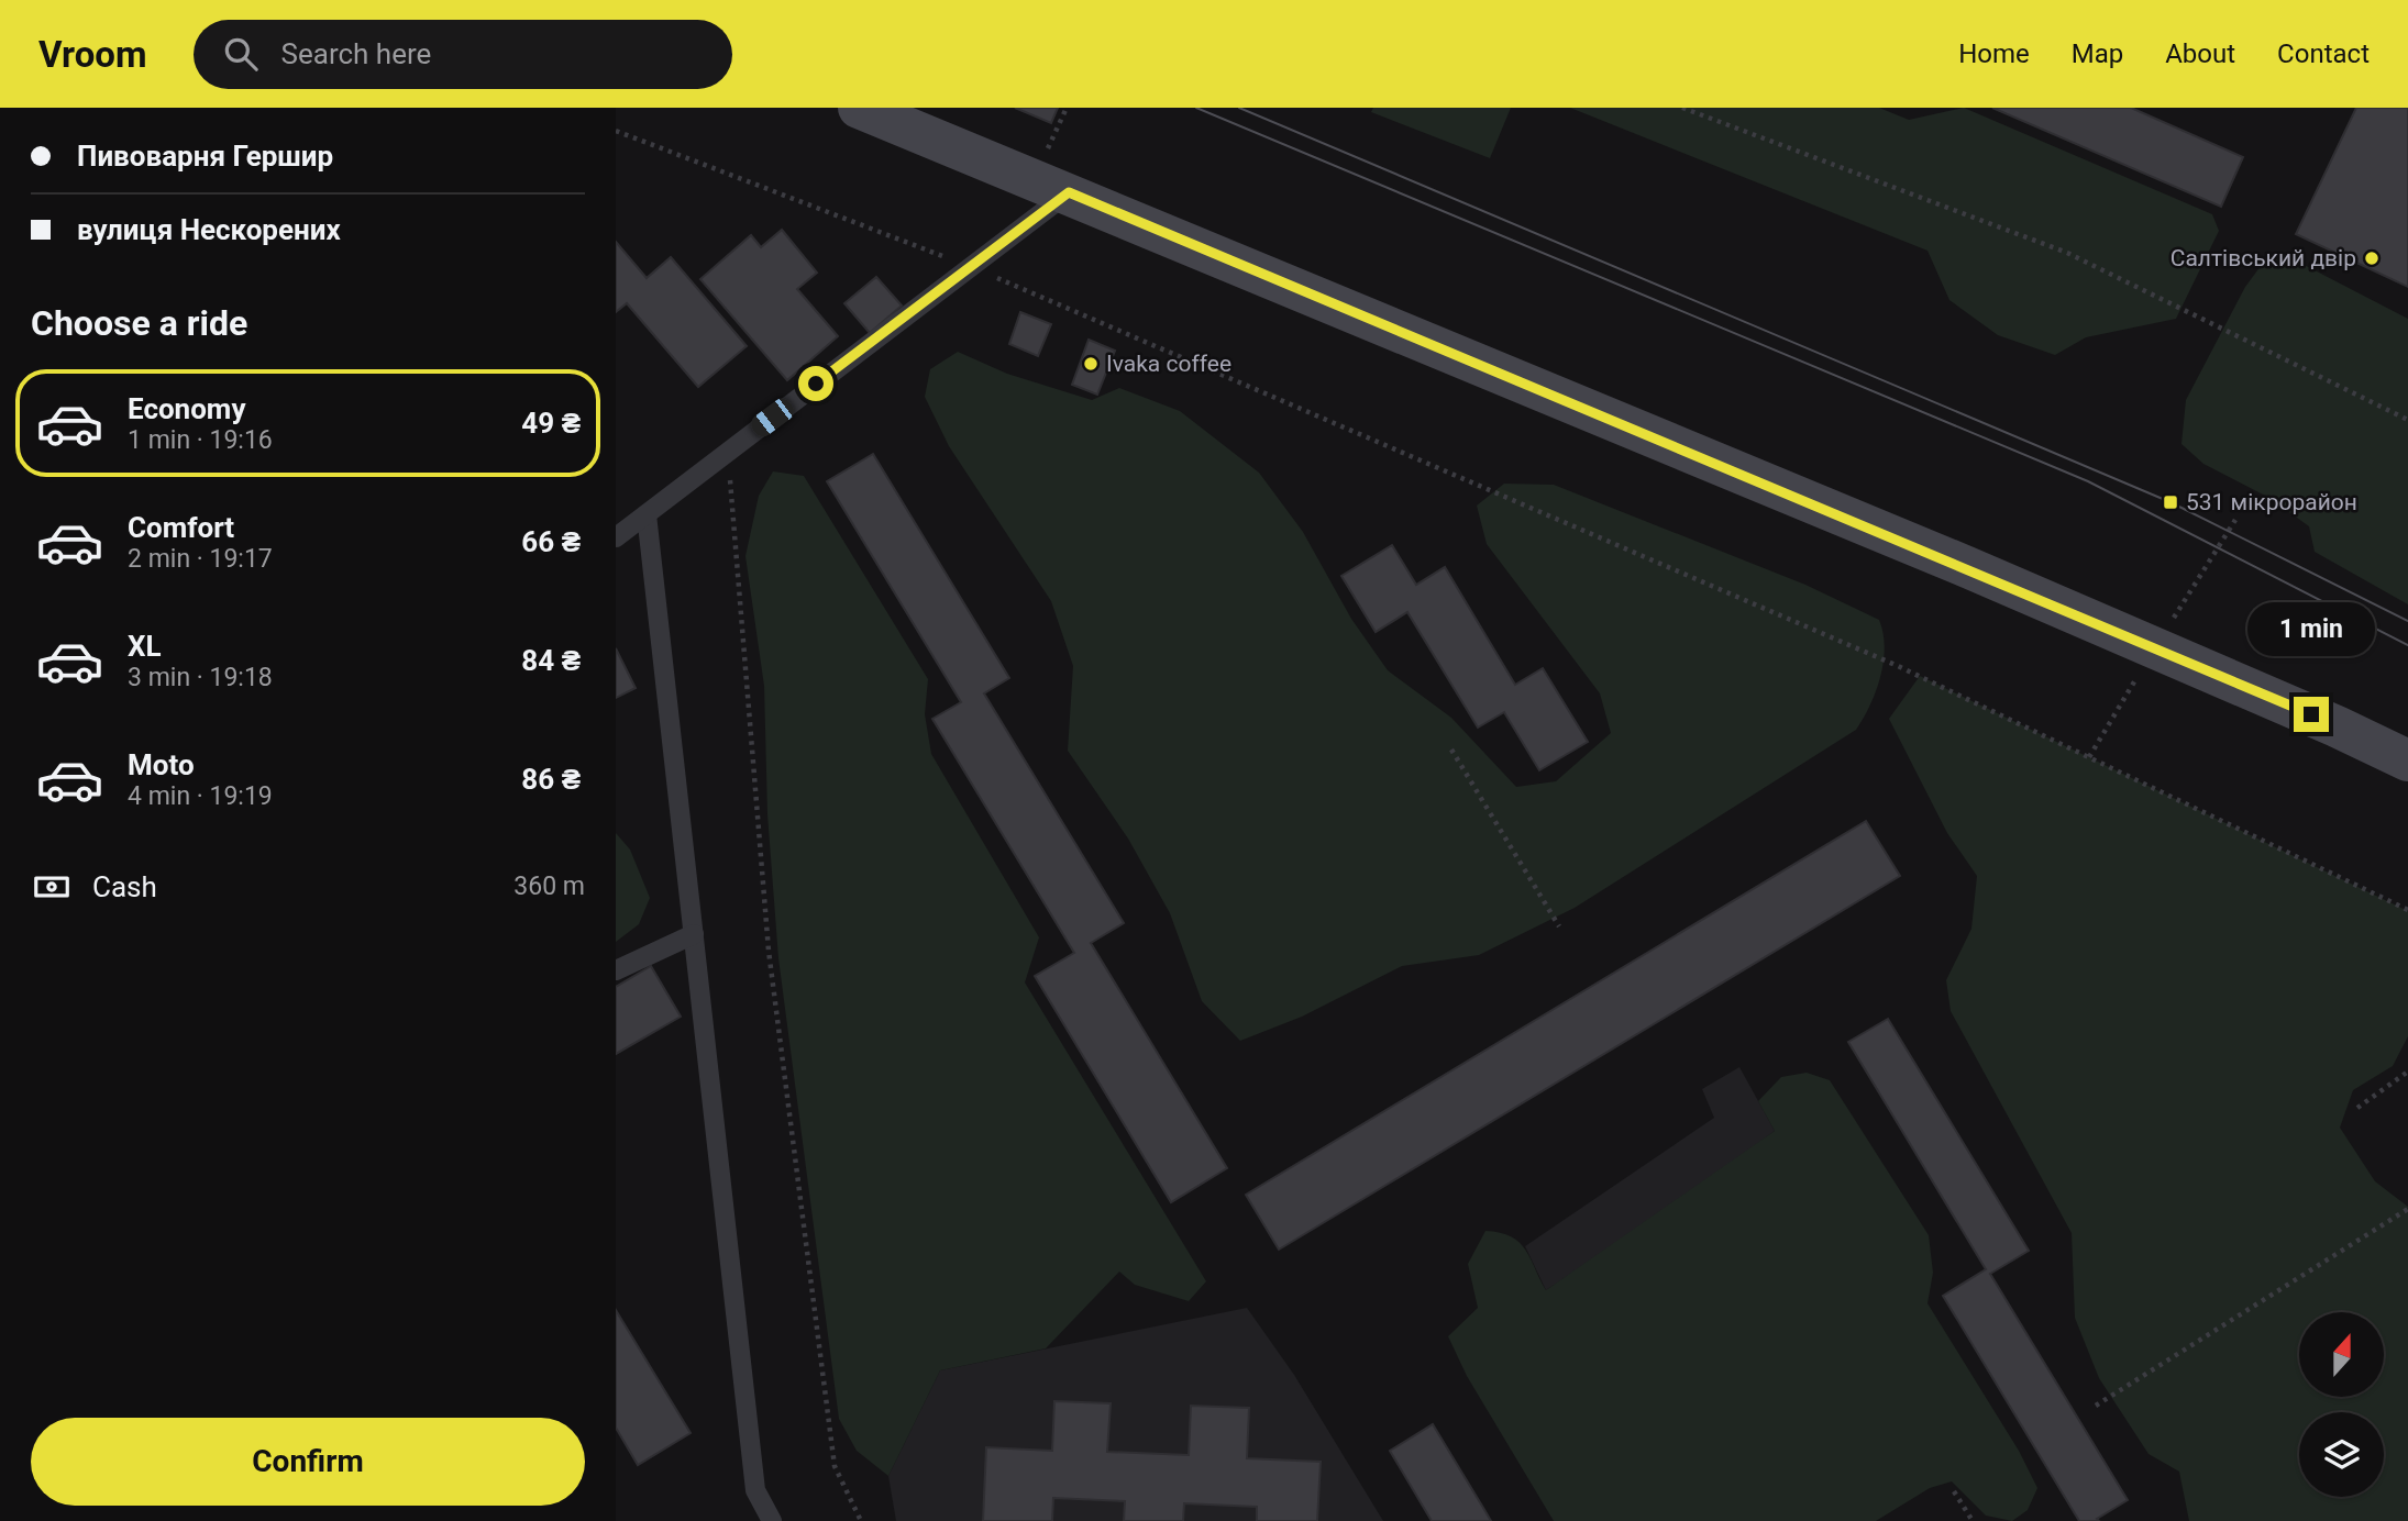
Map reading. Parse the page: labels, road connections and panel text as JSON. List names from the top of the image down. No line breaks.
{"places":{"other":["Салтівський двір","Ivaka coffee"],"transit":["531 мікрорайон"]},"north":"top","page":{"header":"Vroom","search":"Search here","nav":["Home","Map","About","Contact"],"banner":["Пивоварня Гершир","вулиця Нескорених"],"heading":"Choose a ride","list":[{"name":"Economy","note":"1 min · 19:16","value":"49 ₴"},{"name":"Comfort","note":"2 min · 19:17","value":"66 ₴"},{"name":"XL","note":"3 min · 19:18","value":"84 ₴"},{"name":"Moto","note":"4 min · 19:19","value":"86 ₴"}],"bubble":"1 min","pay":["Cash","360 m"],"buttons":"Confirm"}}
